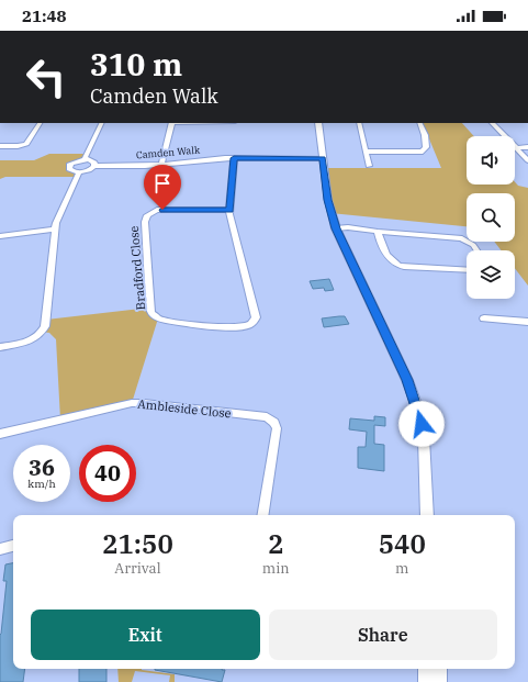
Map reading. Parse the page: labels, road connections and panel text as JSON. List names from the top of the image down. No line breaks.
{"streets":{"street":["Camden Walk","Bradford Close","Ambleside Close"]},"crossings":[["Camden Walk","Bradford Close"]],"page":{"status":"21:48","turn":["310 m","Camden Walk"],"speed":"36 km/h","limit":"40","eta":["21:50","Arrival","2","min","540","m"],"buttons":["Exit","Share"]}}
